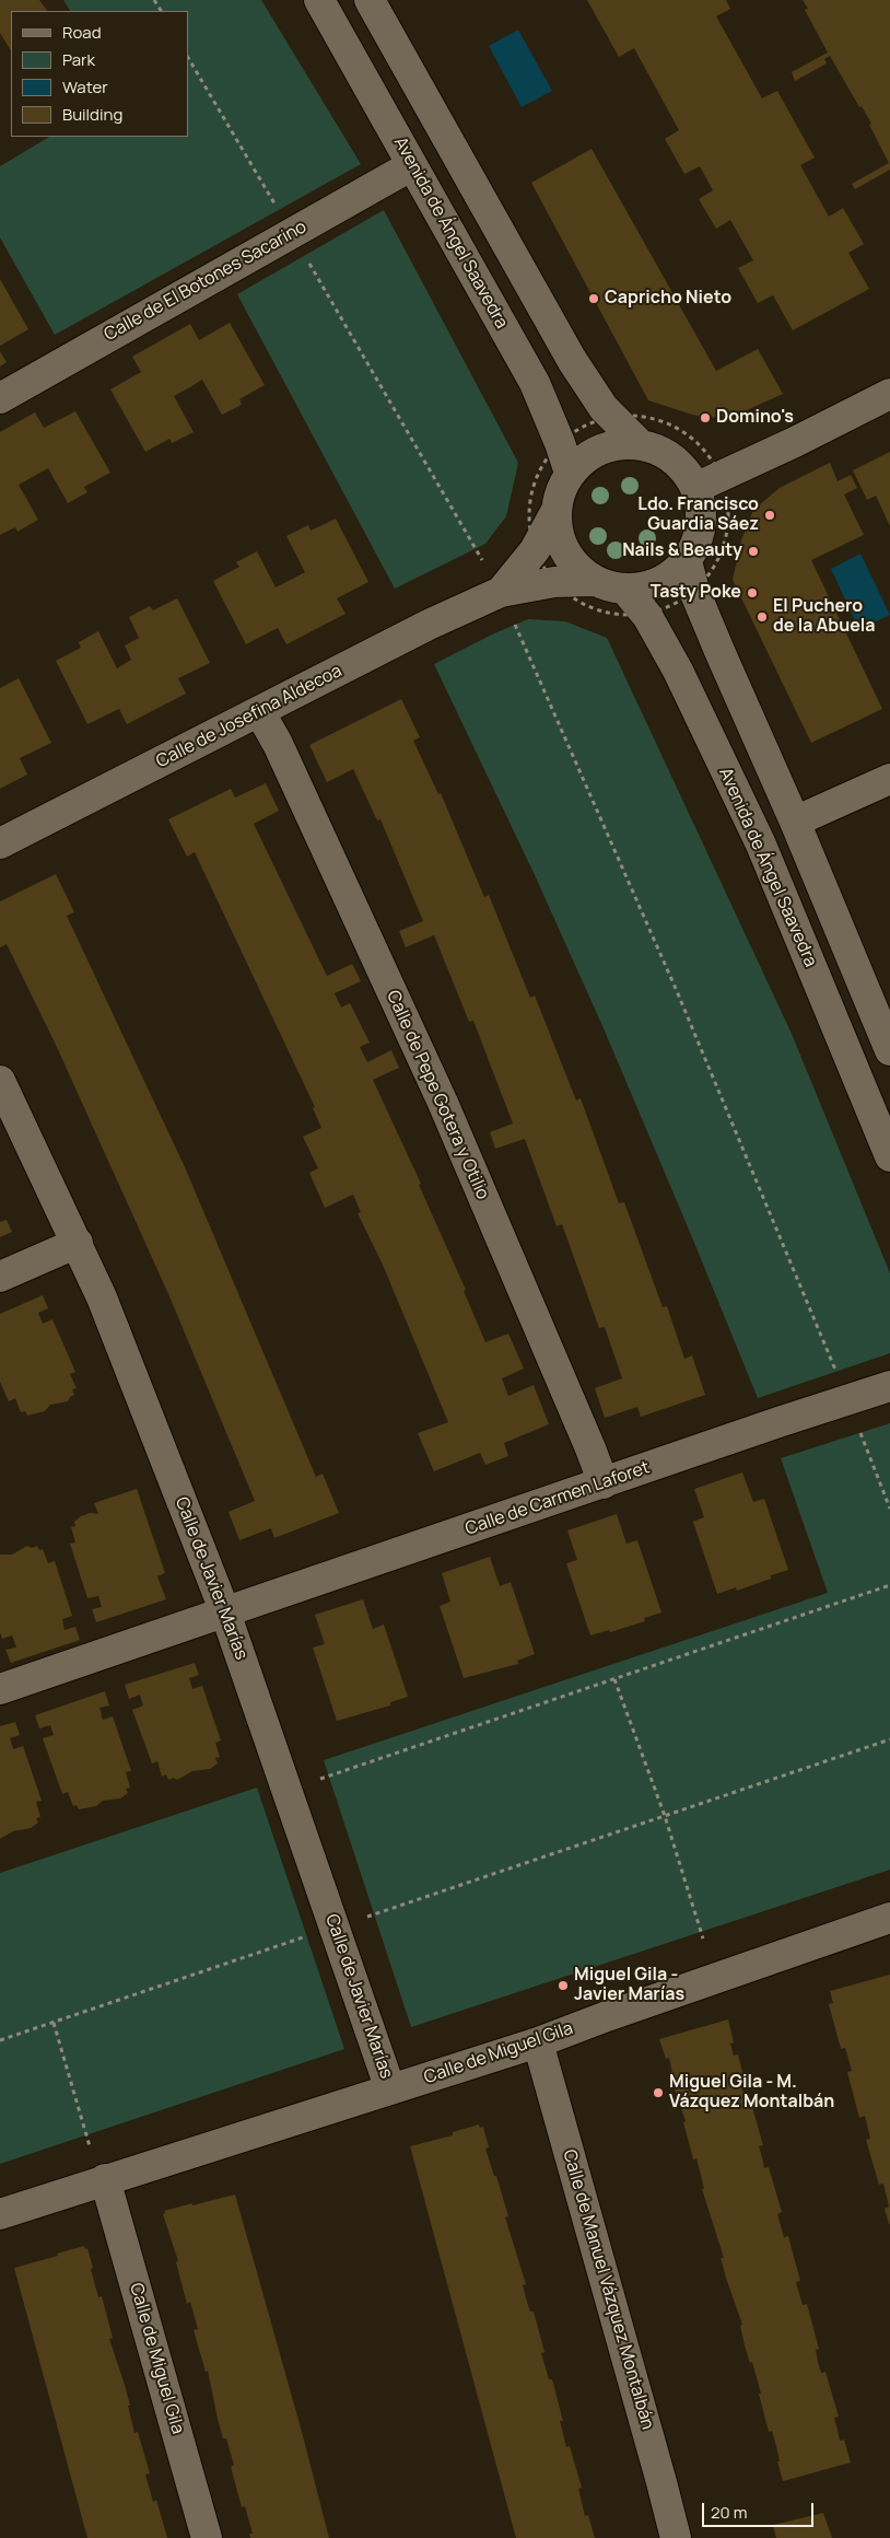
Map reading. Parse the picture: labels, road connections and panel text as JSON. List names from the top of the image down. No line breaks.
{"streets":{"street":["Avenida de Ángel Saavedra","Calle de El Botones Sacarino","Calle de Josefina Aldecoa","Calle de Pepe Gotera y Otilio","Calle de Carmen Laforet","Calle de Javier Marías","Calle de Miguel Gila","Calle de Manuel Vázquez Montalbán"]},"crossings":[["Avenida de Ángel Saavedra","Calle de El Botones Sacarino"],["Avenida de Ángel Saavedra","Calle de Josefina Aldecoa"],["Calle de Josefina Aldecoa","Calle de Pepe Gotera y Otilio"],["Calle de Pepe Gotera y Otilio","Calle de Carmen Laforet"],["Calle de Carmen Laforet","Calle de Javier Marías"],["Calle de Javier Marías","Calle de Miguel Gila"],["Calle de Miguel Gila","Calle de Manuel Vázquez Montalbán"]],"places":["Capricho Nieto","Domino's","Ldo. Francisco Guardia Sáez","Nails & Beauty","Tasty Poke","El Puchero de la Abuela","Miguel Gila - Javier Marías","Miguel Gila - M. Vázquez Montalbán"],"legend":["Road","Park","Water","Building"],"scale_bar":"20 m"}
